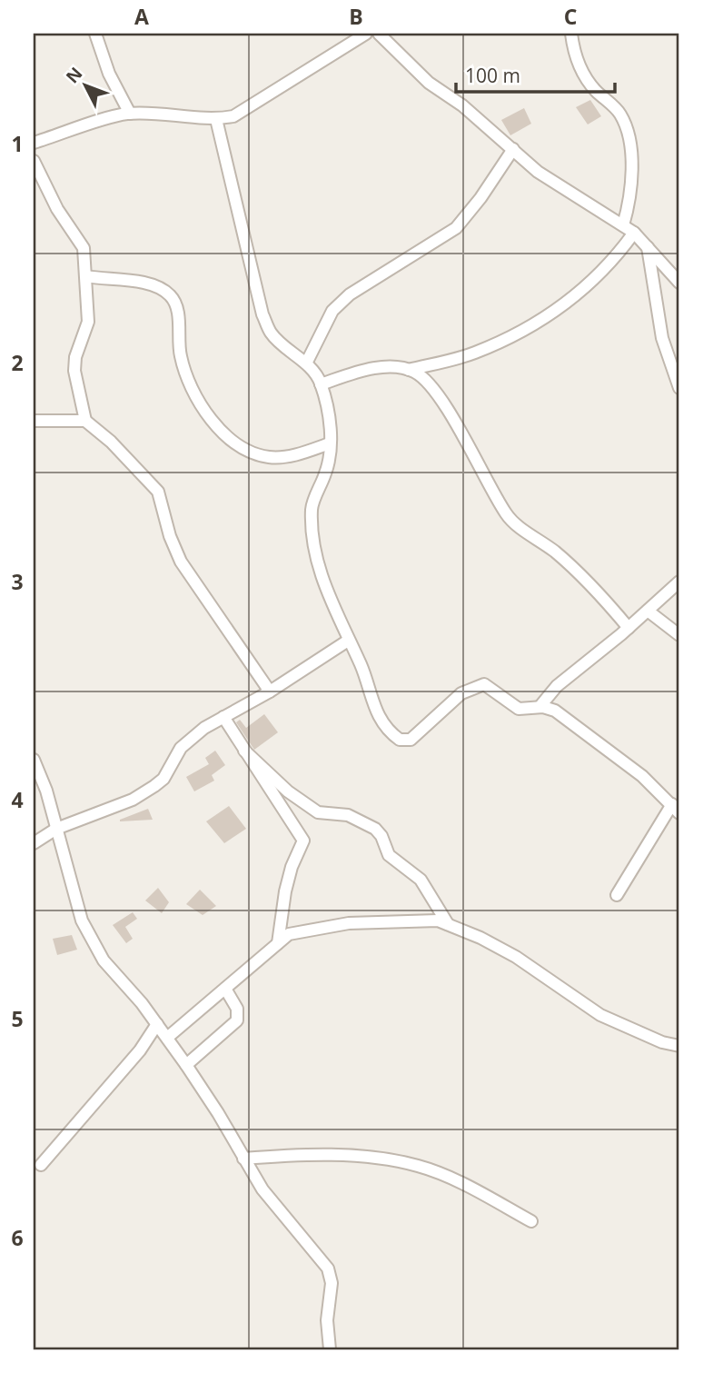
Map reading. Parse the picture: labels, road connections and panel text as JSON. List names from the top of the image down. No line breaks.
{"scale_bar":"100 m","north":"top left","grid":{"columns":["A","B","C"],"rows":["1","2","3","4","5","6"]}}
